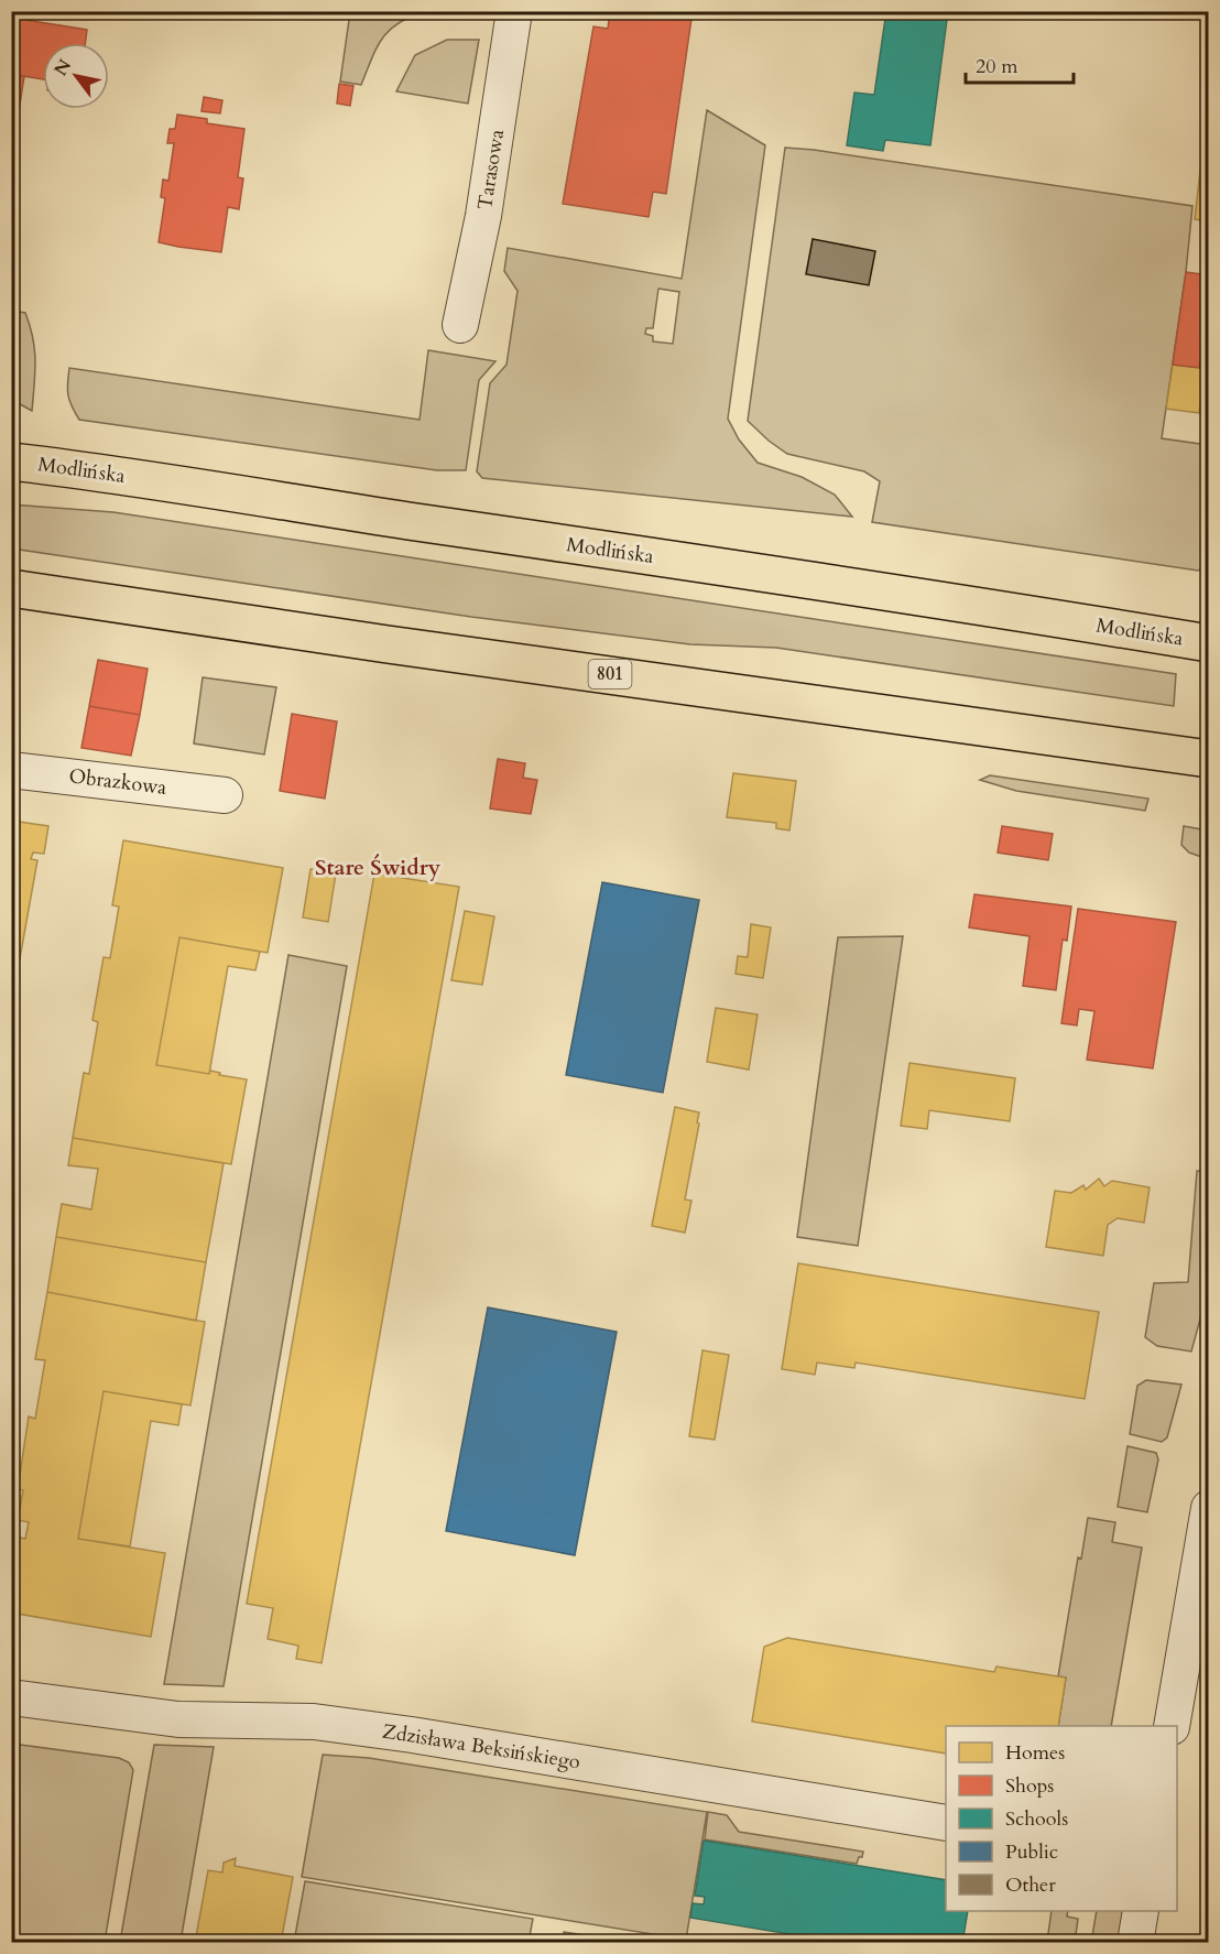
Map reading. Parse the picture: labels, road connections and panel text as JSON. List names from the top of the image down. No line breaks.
{"streets":{"main road":["Modlińska","801"],"street":["Tarasowa","Obrazkowa","Zdzisława Beksińskiego"]},"districts":["Stare Świdry"],"legend":["Homes","Shops","Schools","Public","Other"],"scale_bar":"20 m","north":"top left"}
